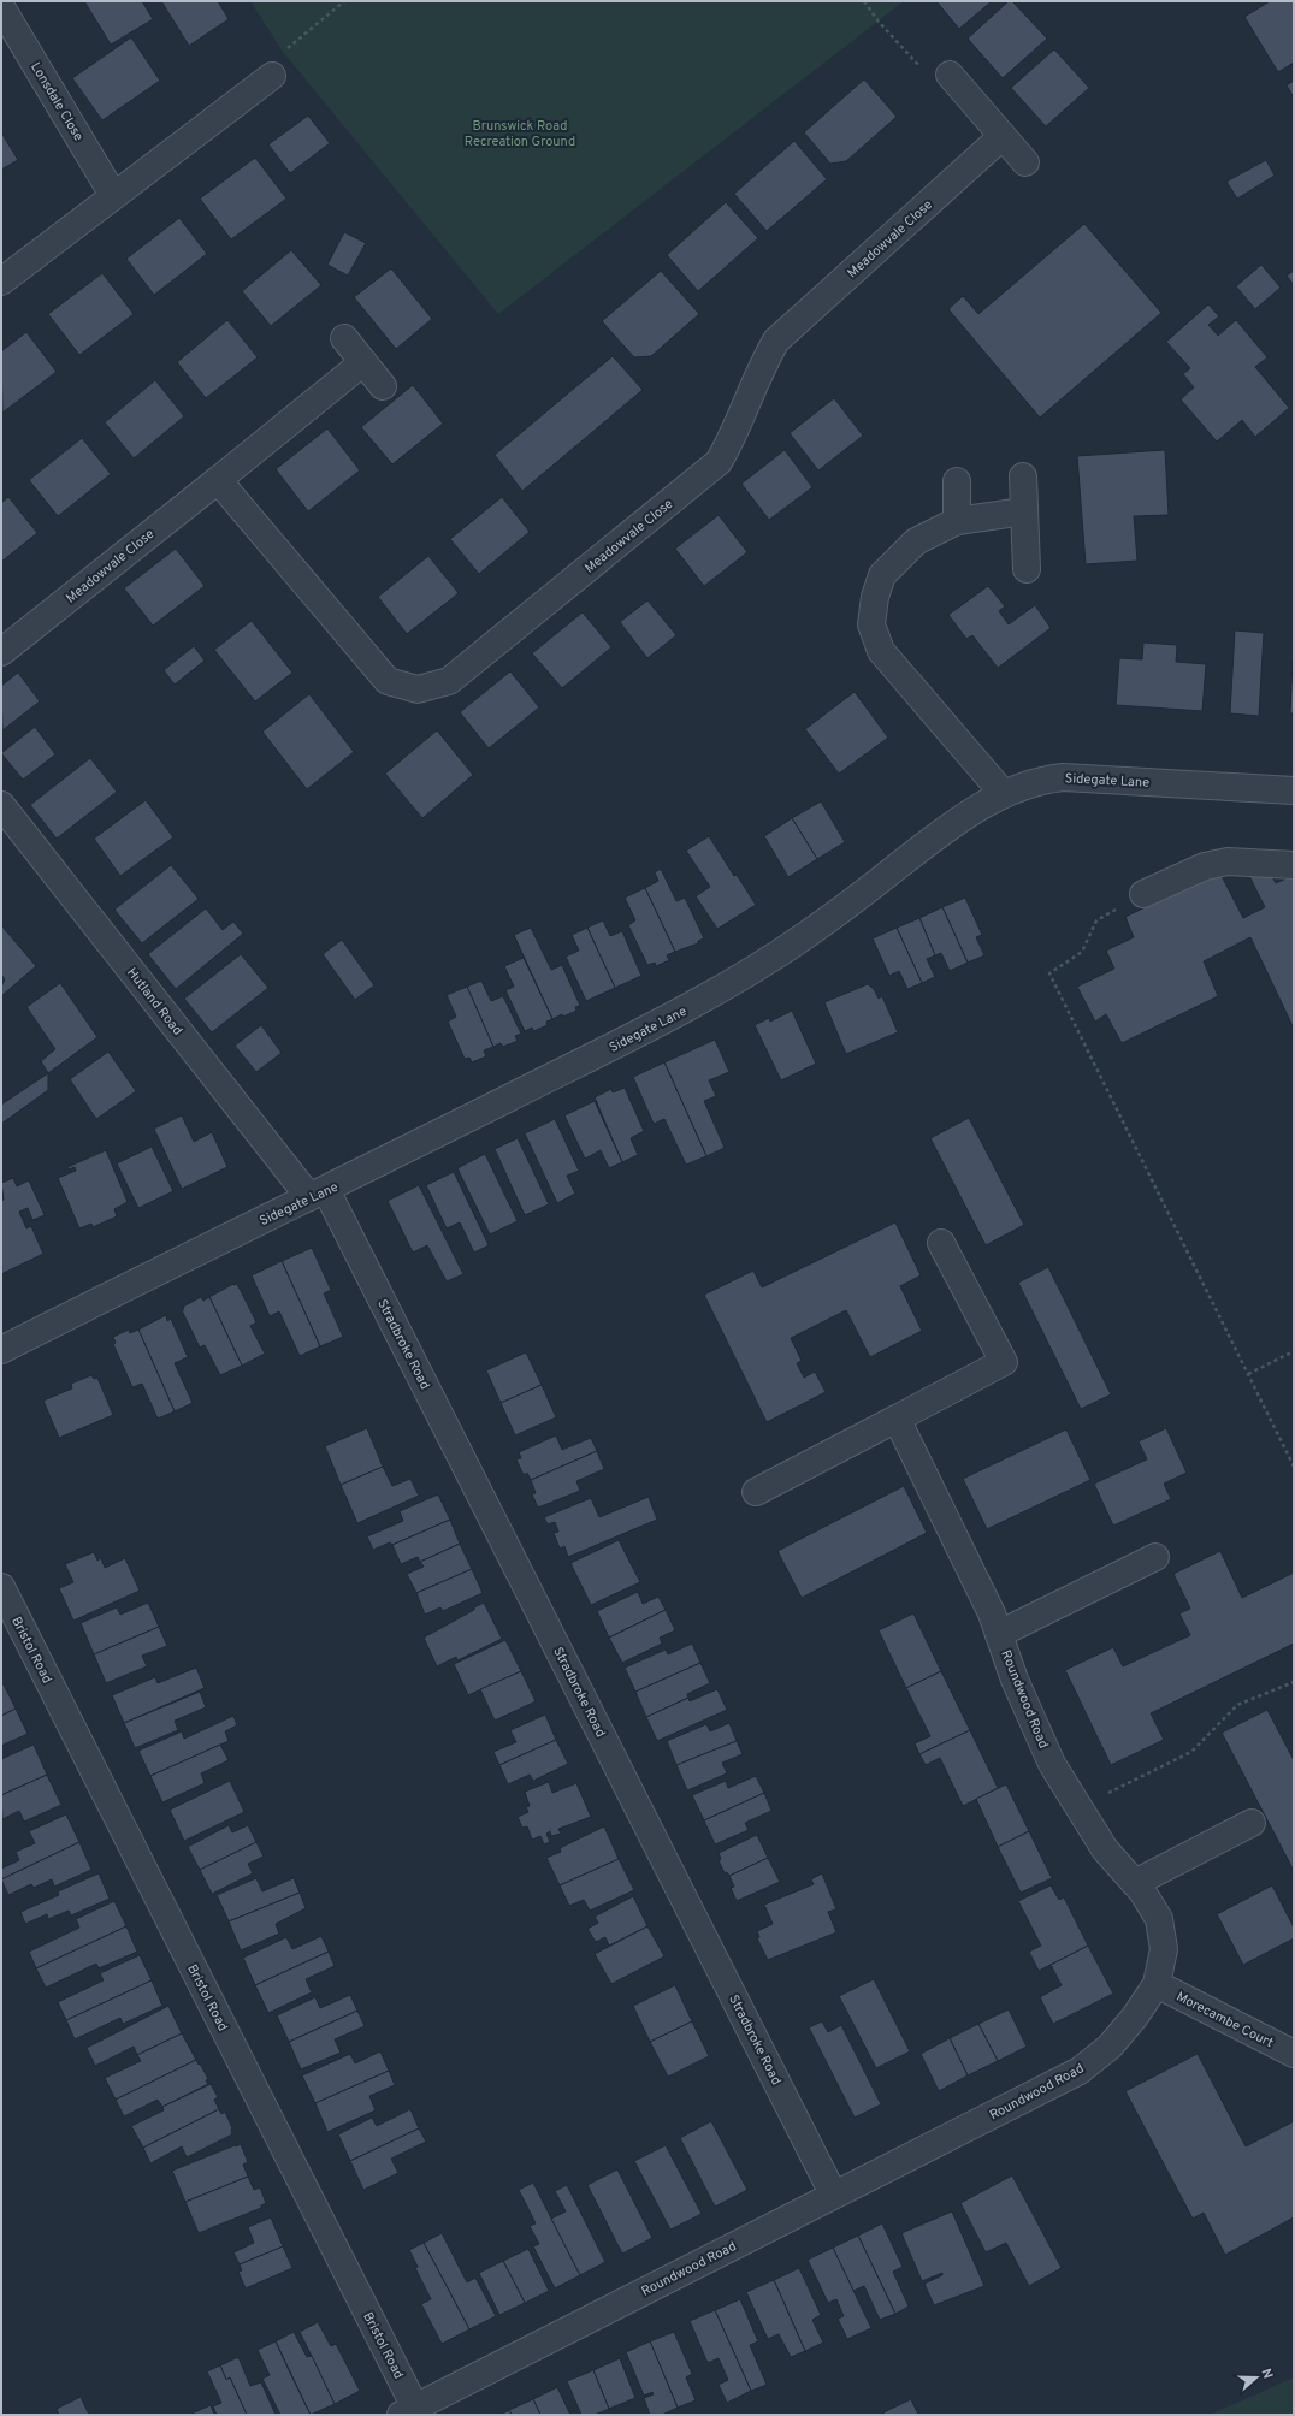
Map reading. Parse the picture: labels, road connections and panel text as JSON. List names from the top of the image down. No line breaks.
{"streets":{"street":["Lonsdale Close","Meadowvale Close","Sidegate Lane","Hutland Road","Stradbroke Road","Bristol Road","Roundwood Road","Morecambe Court"]},"crossings":[["Sidegate Lane","Hutland Road"],["Sidegate Lane","Stradbroke Road"],["Hutland Road","Stradbroke Road"],["Stradbroke Road","Roundwood Road"],["Bristol Road","Roundwood Road"],["Roundwood Road","Morecambe Court"]],"parks":["Brunswick Road Recreation Ground"],"north":"right"}
